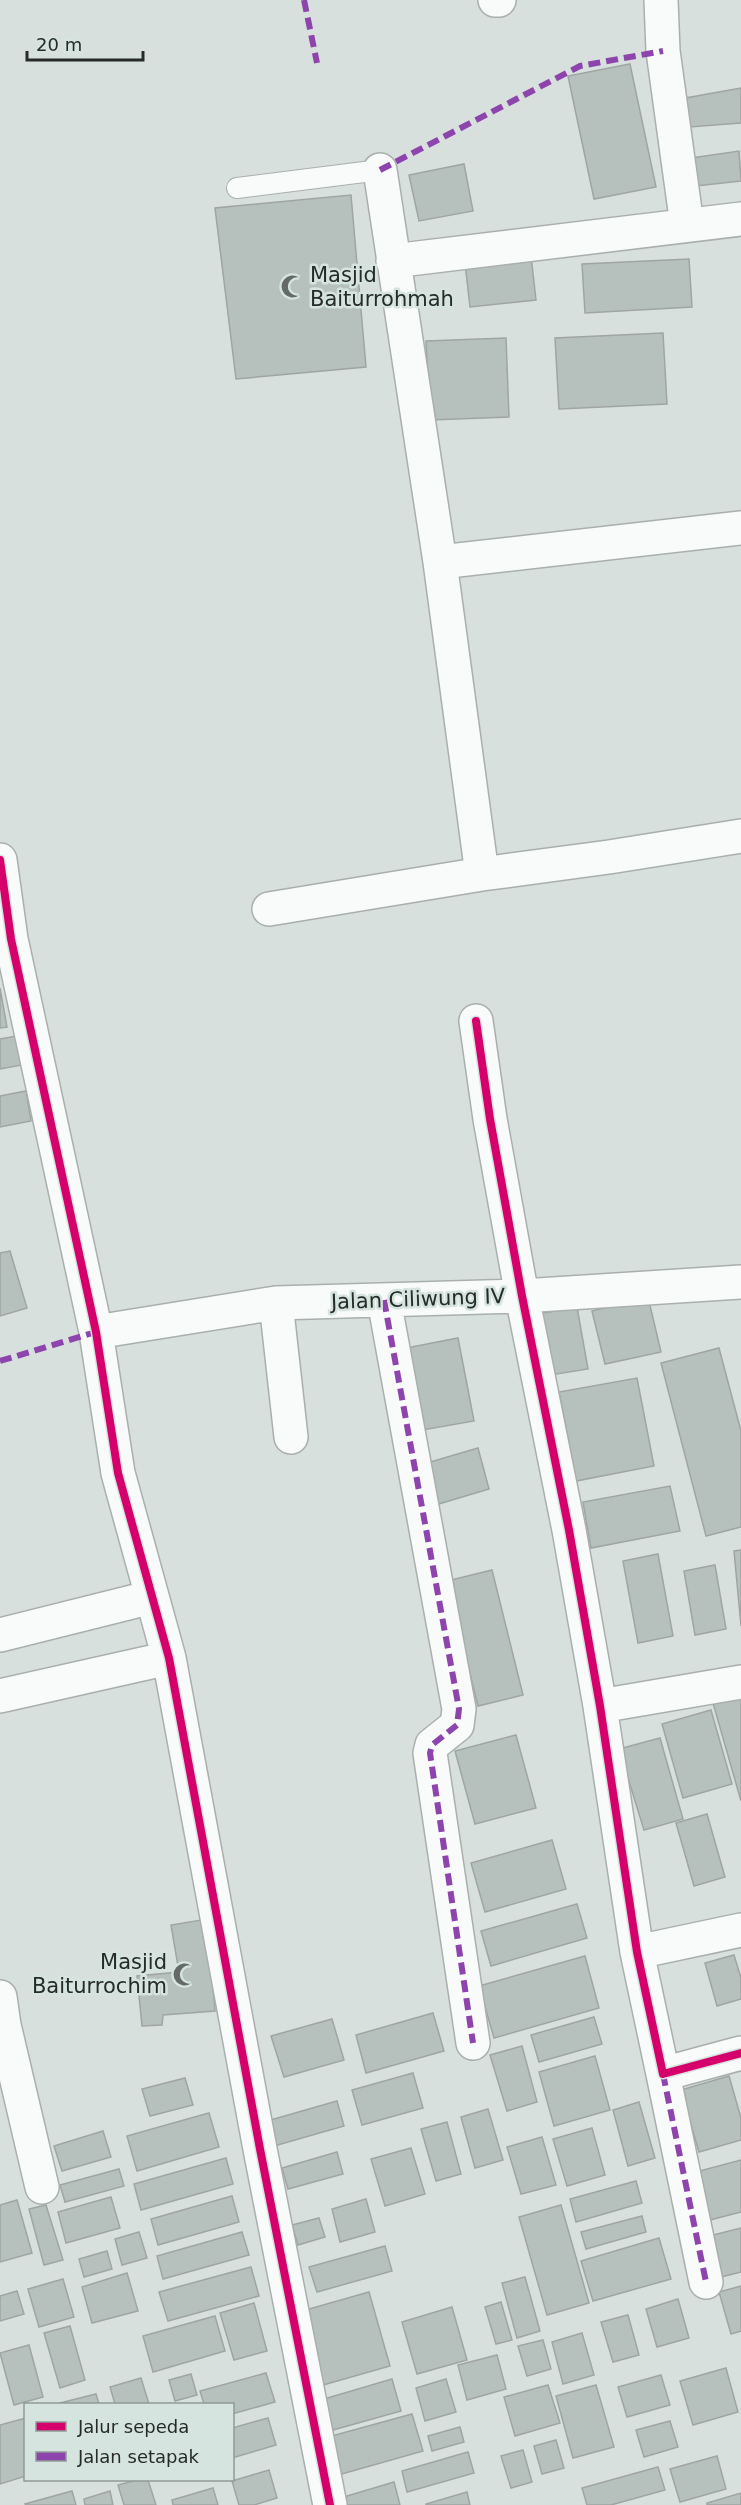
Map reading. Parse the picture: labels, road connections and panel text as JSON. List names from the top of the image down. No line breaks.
{"streets":{"street":["Jalan Ciliwung IV"]},"places":{"mosque":["Masjid Baiturrohmah","Masjid Baiturrochim"]},"legend":["Jalur sepeda","Jalan setapak"],"scale_bar":"20 m"}
